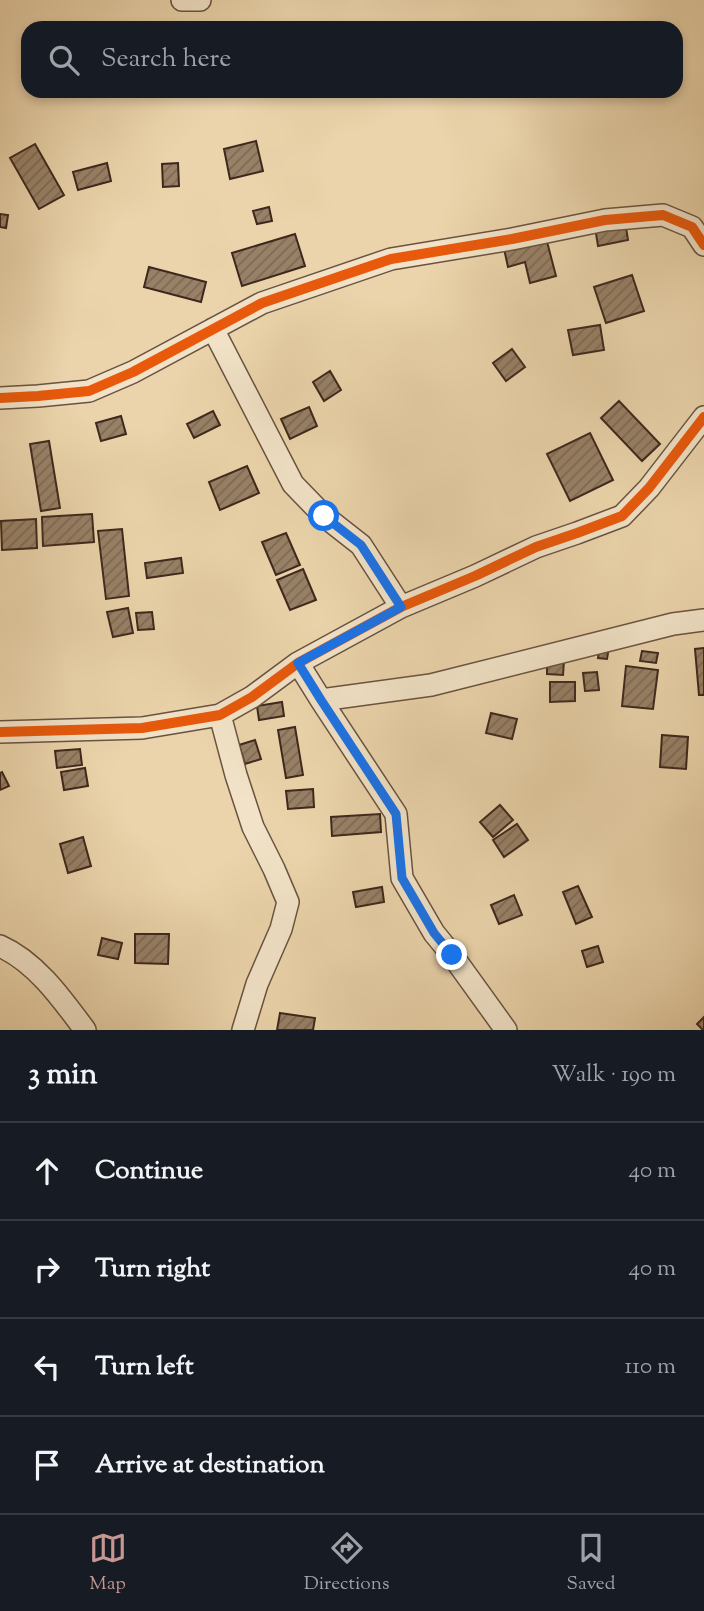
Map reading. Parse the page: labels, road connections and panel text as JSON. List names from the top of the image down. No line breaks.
{"page":{"search":"Search here","heading":["3 min","Walk · 190 m"],"list":[["Continue","40 m"],["Turn right","40 m"],["Turn left","110 m"],"Arrive at destination"],"nav":["Map","Directions","Saved"]}}
